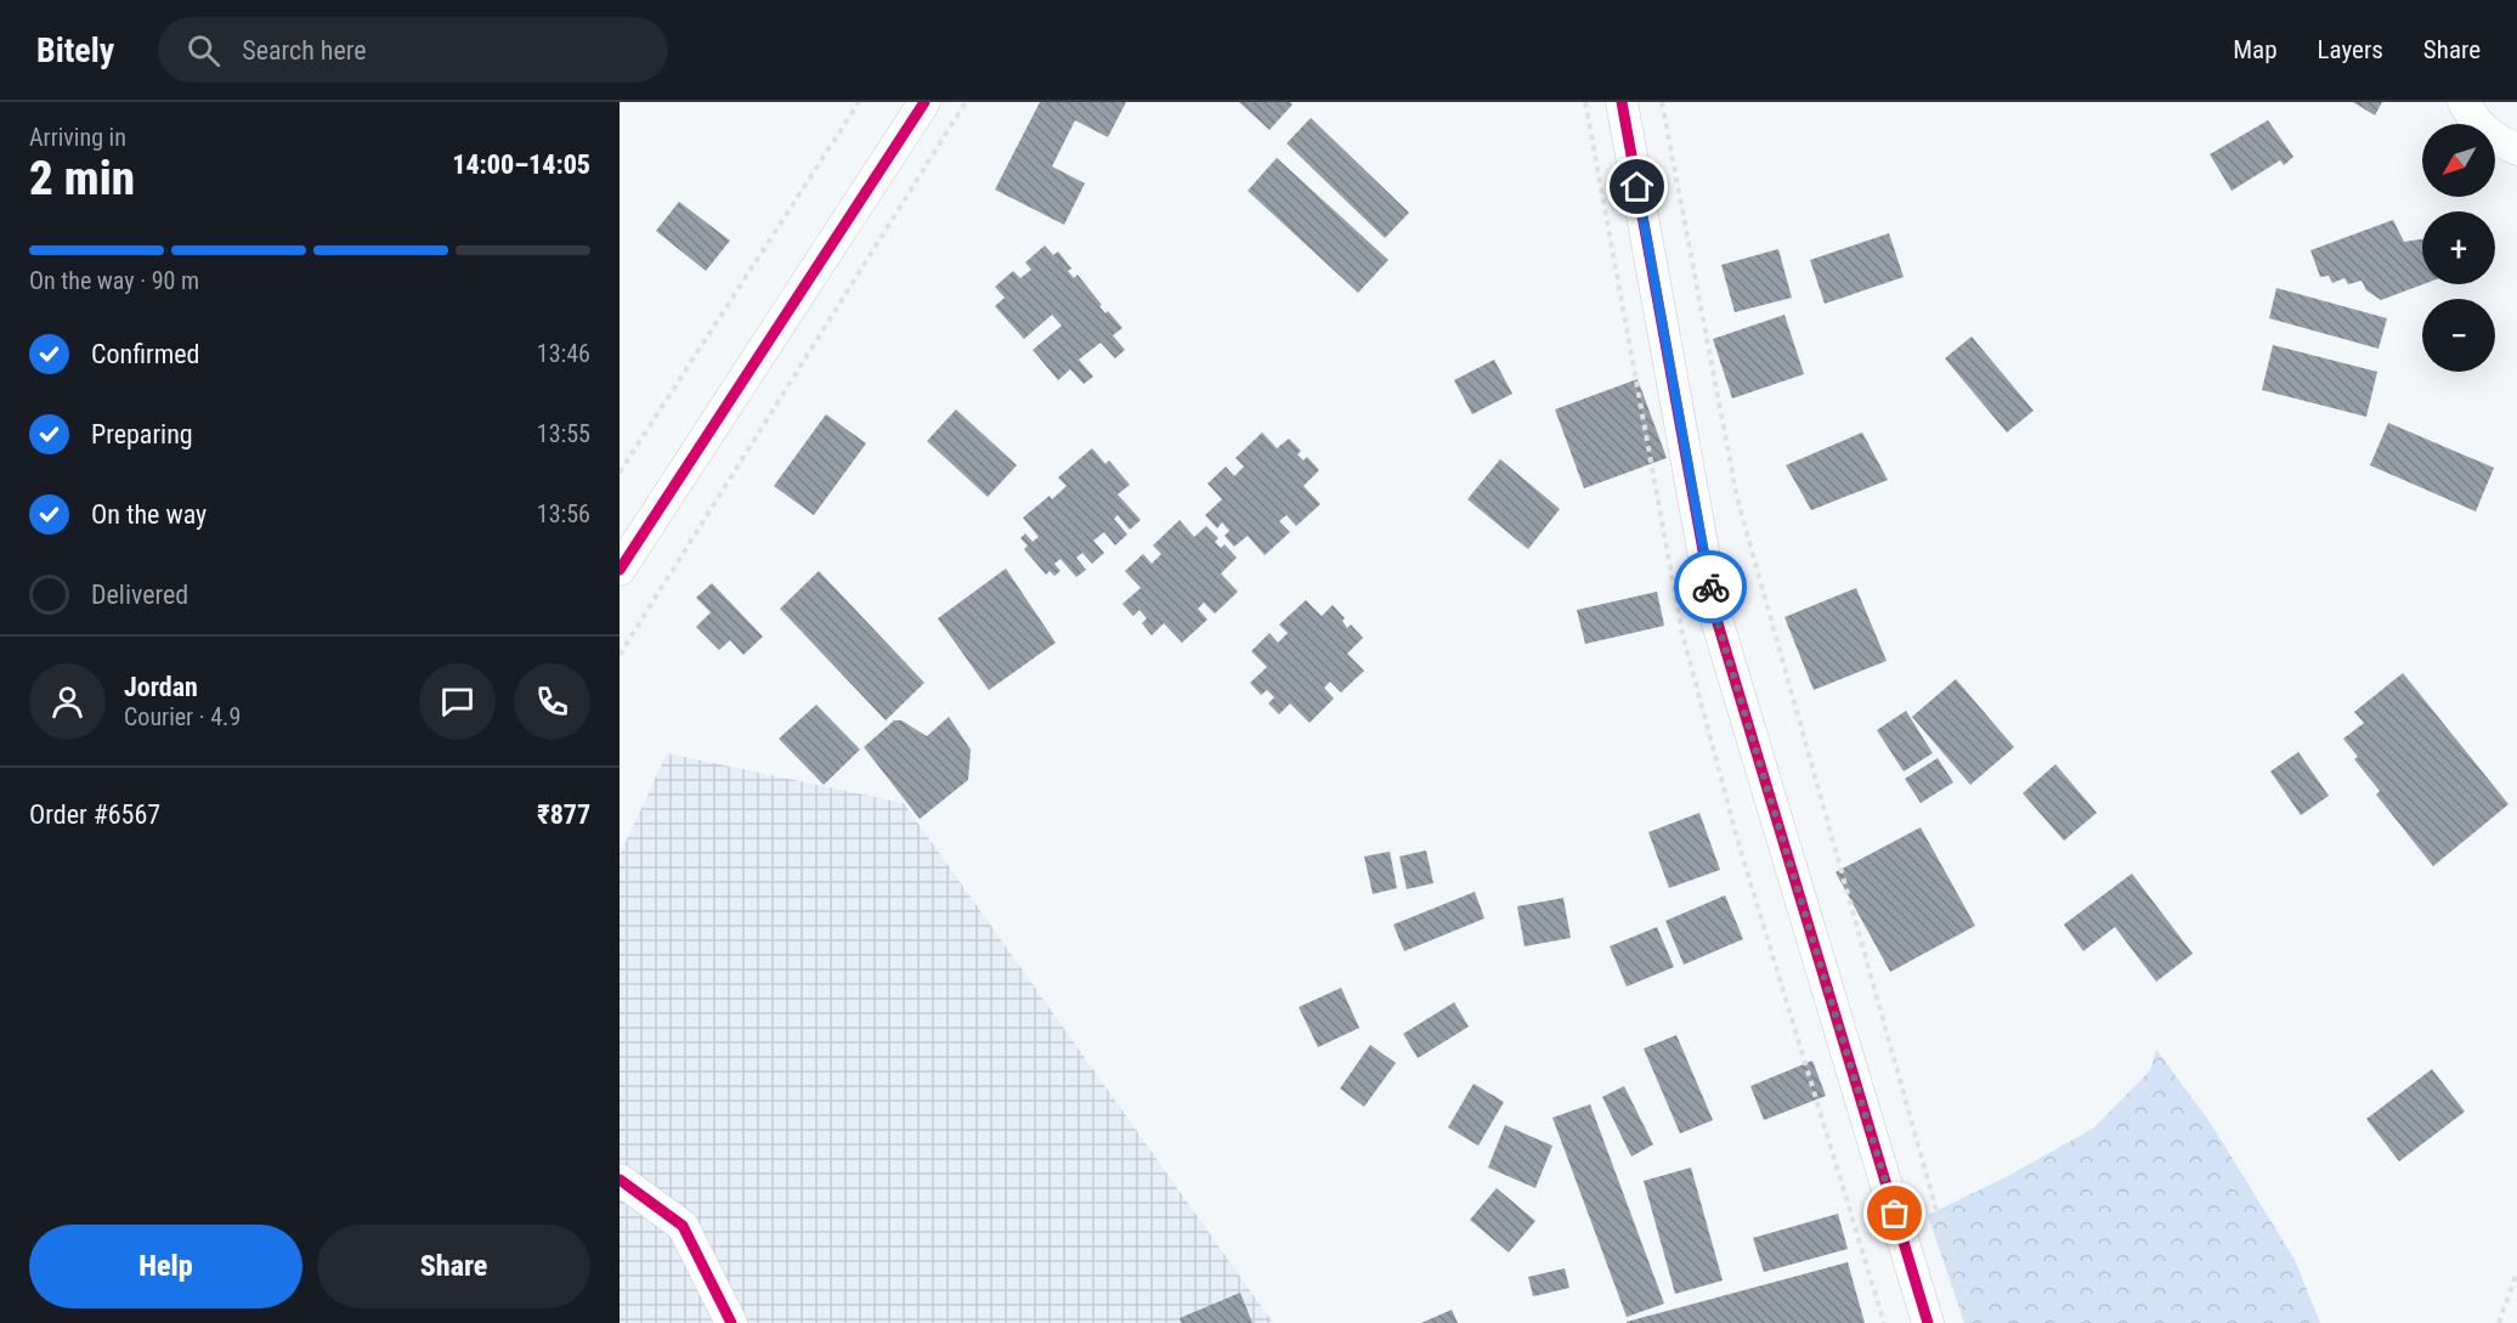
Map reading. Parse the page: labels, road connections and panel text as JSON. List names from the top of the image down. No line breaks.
{"north":"bottom left","page":{"header":"Bitely","search":"Search here","nav":["Map","Layers","Share"],"heading":["2 min","Arriving in","14:00–14:05"],"panel":["Jordan","Courier · 4.9","Order #6567","₹877"],"map_buttons":["+","−"],"bar":"On the way · 90 m","list":[["Confirmed","13:46"],["Preparing","13:55"],["On the way","13:56"],"Delivered"],"buttons":["Help","Share"]}}
